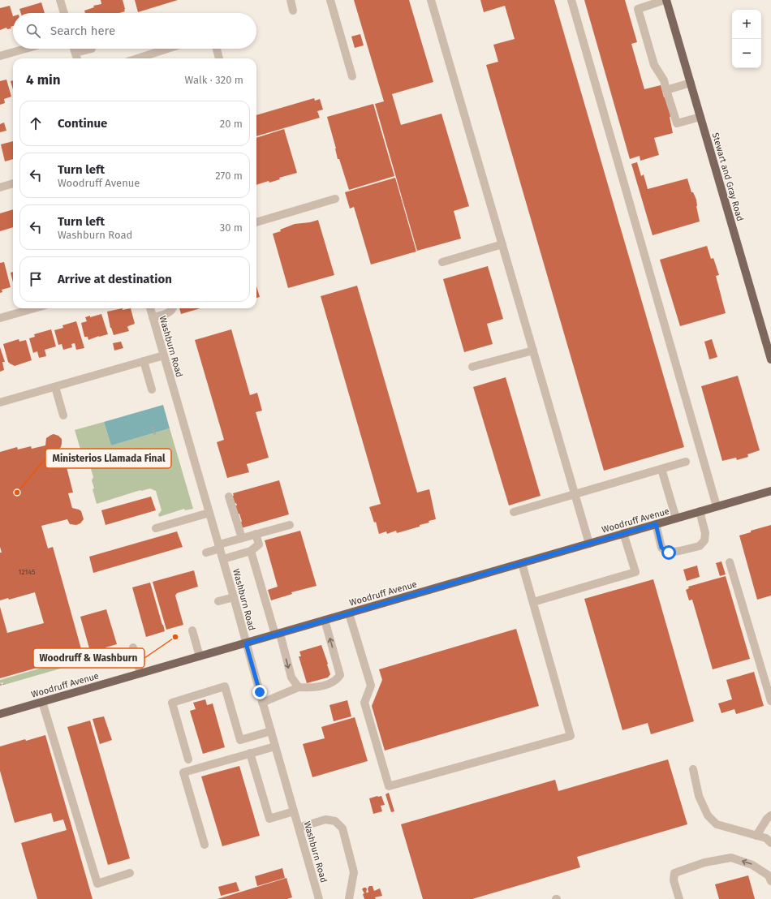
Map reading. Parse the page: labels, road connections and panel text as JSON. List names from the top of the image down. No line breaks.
{"streets":{"main road":["Stewart and Gray Road","Woodruff Avenue"],"street":["Washburn Road"]},"crossings":[["Washburn Road","Woodruff Avenue"]],"places":["Ministerios Llamada Final","Woodruff & Washburn"],"house_numbers":["12145"],"page":{"map_buttons":["+","−"],"search":"Search here","heading":["4 min","Walk · 320 m"],"list":[["Continue","20 m"],["Turn left","Woodruff Avenue","270 m"],["Turn left","Washburn Road","30 m"],"Arrive at destination"]}}
